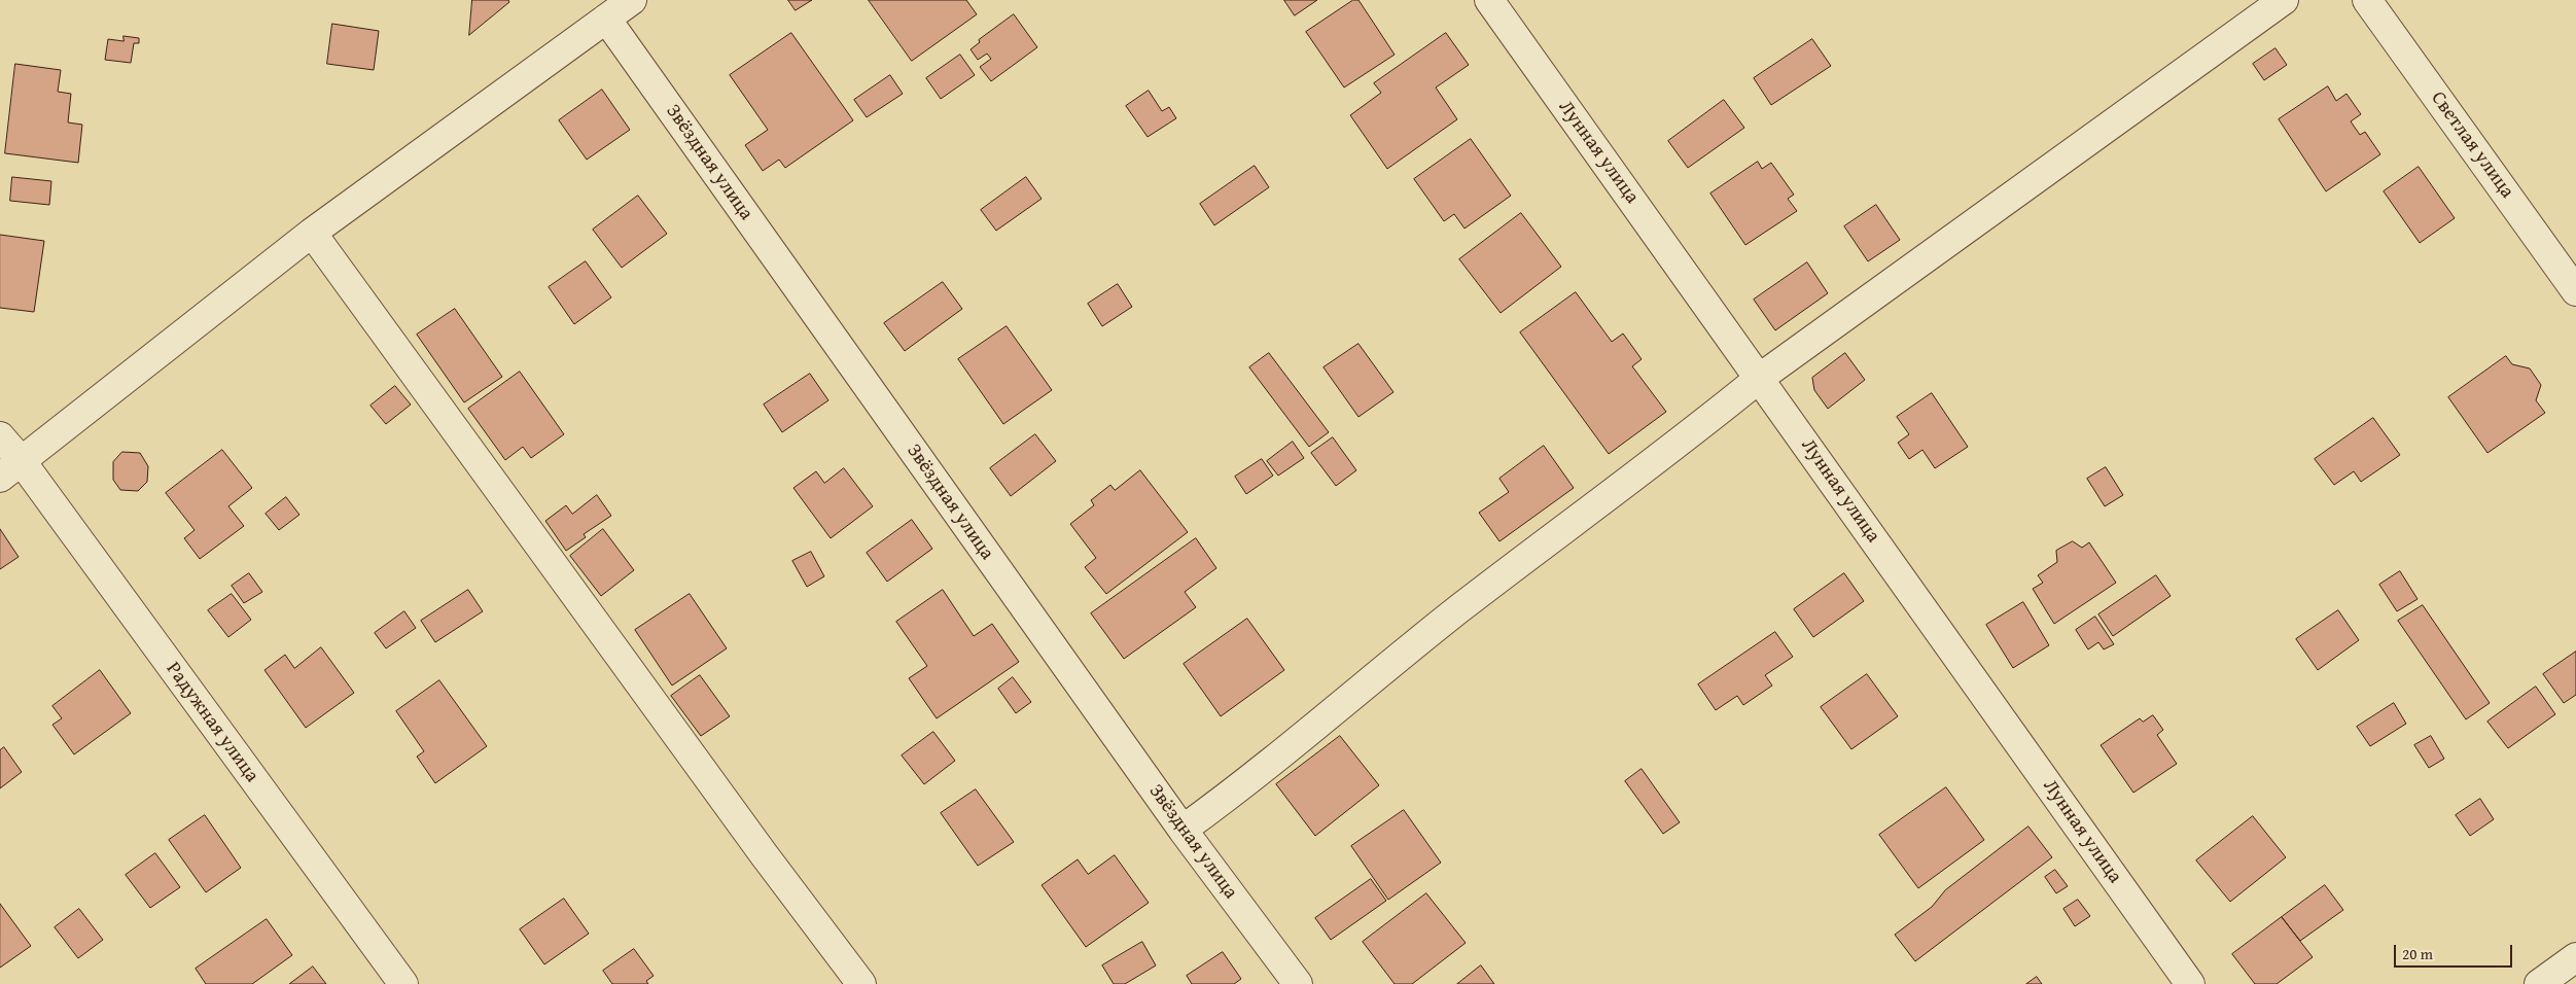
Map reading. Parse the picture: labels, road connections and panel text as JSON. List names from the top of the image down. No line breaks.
{"streets":{"street":["Светлая улица","Лунная улица","Звёздная улица","Радужная улица"]},"scale_bar":"20 m"}
